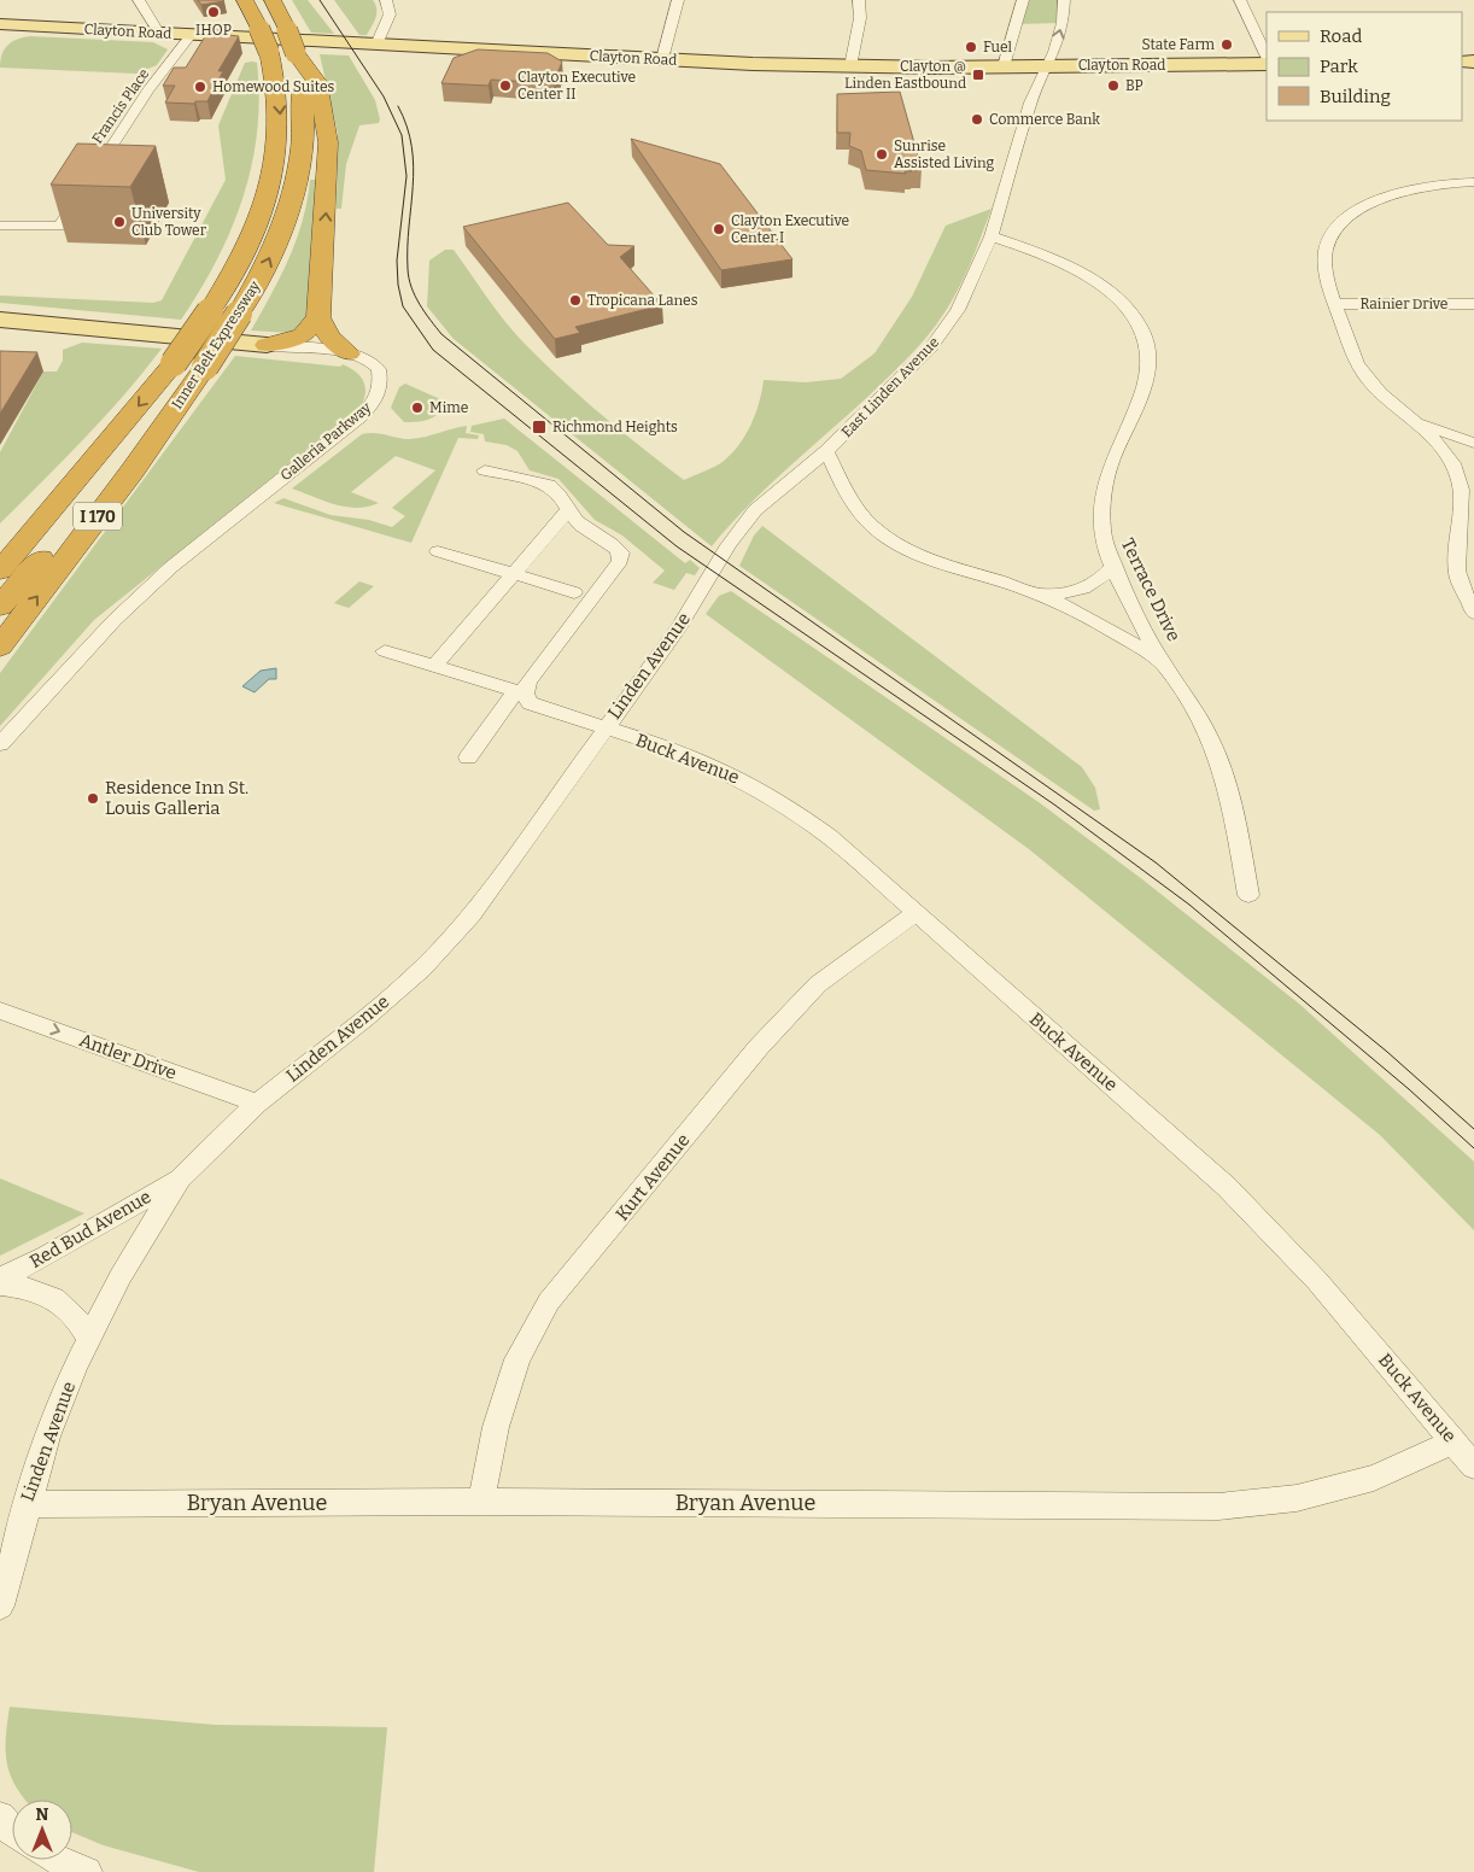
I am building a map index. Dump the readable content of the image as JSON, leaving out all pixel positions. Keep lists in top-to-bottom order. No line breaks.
{"streets":{"highway":["Inner Belt Expressway","I 170"],"main road":["Clayton Road","Galleria Parkway"],"street":["Francis Place","Rainier Drive","East Linden Avenue","Terrace Drive","Linden Avenue","Buck Avenue","Antler Drive","Kurt Avenue","Red Bud Avenue","Bryan Avenue"]},"crossings":[["Clayton Road","Francis Place"],["Clayton Road","East Linden Avenue"],["East Linden Avenue","Terrace Drive"],["East Linden Avenue","Linden Avenue"],["Linden Avenue","Buck Avenue"],["Linden Avenue","Antler Drive"],["Linden Avenue","Red Bud Avenue"],["Linden Avenue","Bryan Avenue"],["Buck Avenue","Kurt Avenue"],["Buck Avenue","Bryan Avenue"],["Kurt Avenue","Bryan Avenue"]],"one_way":["Antler Drive"],"places":{"other":["IHOP","State Farm","Fuel","Clayton Executive Center II","BP","Homewood Suites","Commerce Bank","Sunrise Assisted Living","University Club Tower","Clayton Executive Center I","Tropicana Lanes","Mime","Residence Inn St. Louis Galleria"],"transit":["Clayton @ Linden Eastbound","Richmond Heights"]},"legend":["Road","Park","Building"],"north":"top"}
